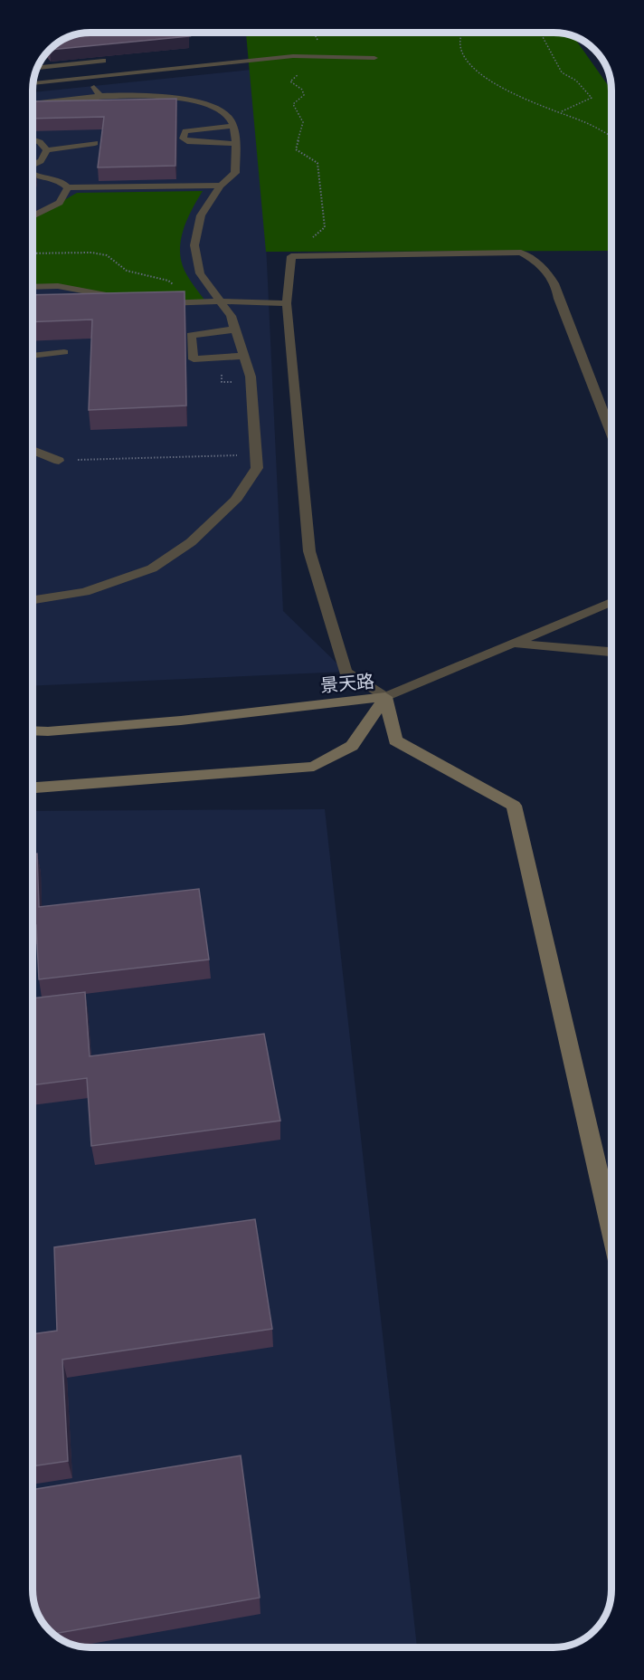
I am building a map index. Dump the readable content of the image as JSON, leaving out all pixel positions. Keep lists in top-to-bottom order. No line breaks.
{"streets":{"street":["景天路"]}}
